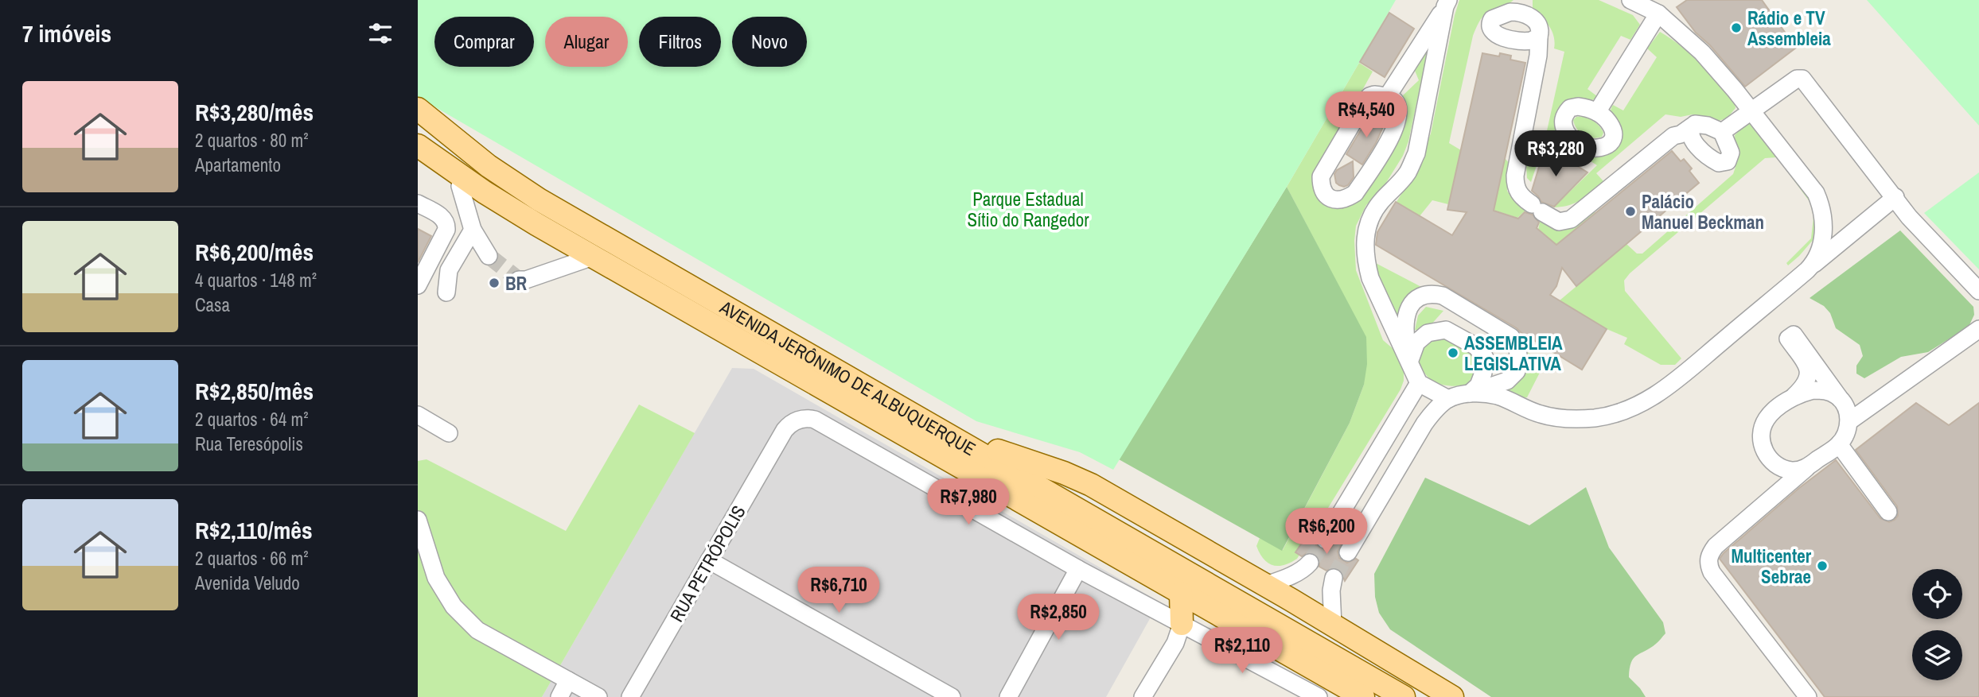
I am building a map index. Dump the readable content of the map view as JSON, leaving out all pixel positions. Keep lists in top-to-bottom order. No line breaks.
{"streets":{"main road":["AVENIDA JERÔNIMO DE ALBUQUERQUE"],"street":["RUA PETRÓPOLIS"]},"parks":["Parque Estadual Sítio do Rangedor"],"places":["Rádio e TV Assembleia","Palácio Manuel Beckman","BR","ASSEMBLEIA LEGISLATIVA","Multicenter Sebrae"],"page":{"heading":"7 imóveis","chip":["Comprar","Alugar","Filtros","Novo"],"list":[{"name":"R$3,280/mês","note":"2 quartos · 80 m² · Apartamento"},{"name":"R$6,200/mês","note":"4 quartos · 148 m² · Casa"},{"name":"R$2,850/mês","note":"2 quartos · 64 m² · Rua Teresópolis"},{"name":"R$2,110/mês","note":"2 quartos · 66 m² · Avenida Veludo"}],"price":["R$4,540","R$3,280","R$7,980","R$6,200","R$6,710","R$2,850","R$2,110"]}}
